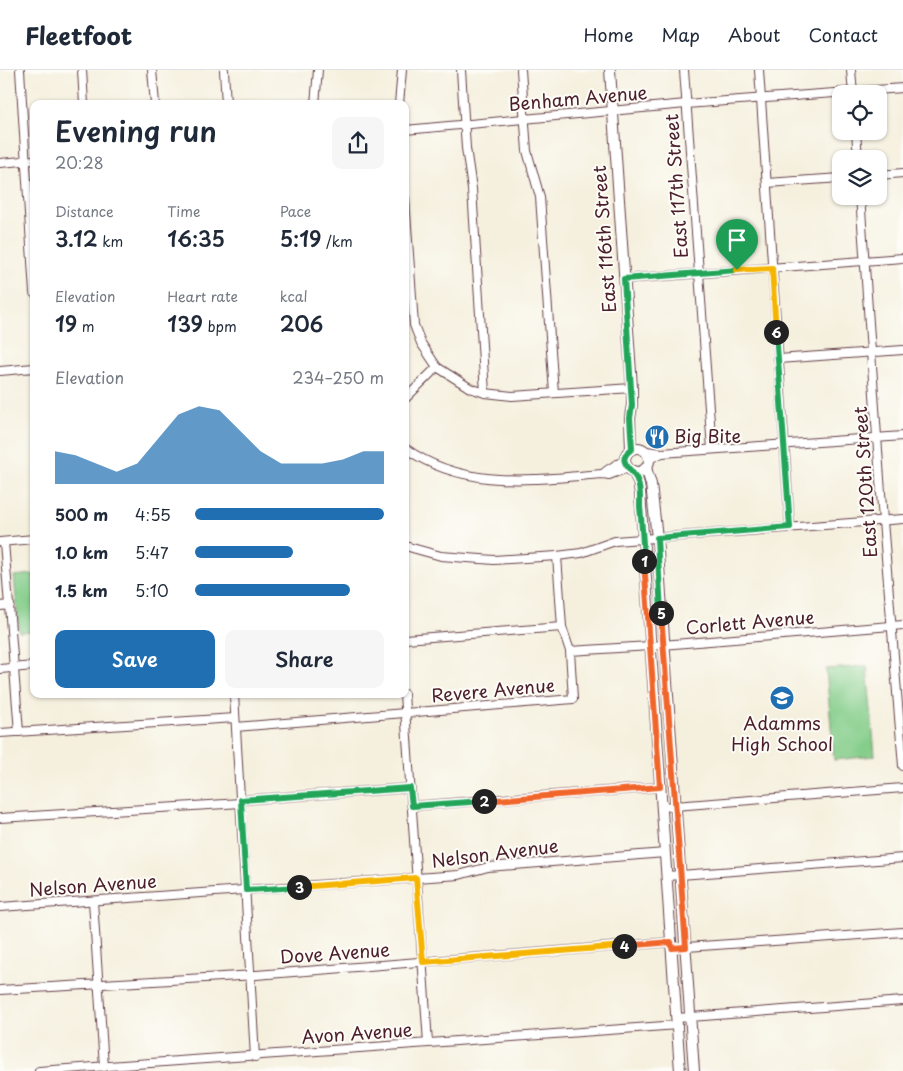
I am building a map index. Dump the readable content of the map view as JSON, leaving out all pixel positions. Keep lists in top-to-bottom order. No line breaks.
{"streets":{"main road":["East 116th Street"],"street":["Benham Avenue","East 117th Street","East 120th Street","Corlett Avenue","Revere Avenue","Nelson Avenue","Dove Avenue","Avon Avenue"]},"crossings":[["Benham Avenue","East 117th Street"],["Benham Avenue","East 116th Street"],["East 116th Street","Corlett Avenue"],["East 116th Street","Dove Avenue"],["East 116th Street","Avon Avenue"],["East 120th Street","Corlett Avenue"],["Corlett Avenue","Revere Avenue"]],"places":{"restaurant":["Big Bite"],"school or university":["Adamms High School"]},"page":{"header":"Fleetfoot","nav":["Home","Map","About","Contact"],"heading":["Evening run","20:28"],"stats":[["Distance","3.12 km"],["Time","16:35"],["Pace","5:19 /km"],["Elevation","19 m"],["Heart rate","139 bpm"],["kcal","206"]],"pins":["6","1","5","2","3","4"],"chart":["Elevation","234–250 m"],"list":[{"name":"500 m","note":"4:55"},{"name":"1.0 km","note":"5:47"},{"name":"1.5 km","note":"5:10"}],"buttons":["Save","Share"]}}
